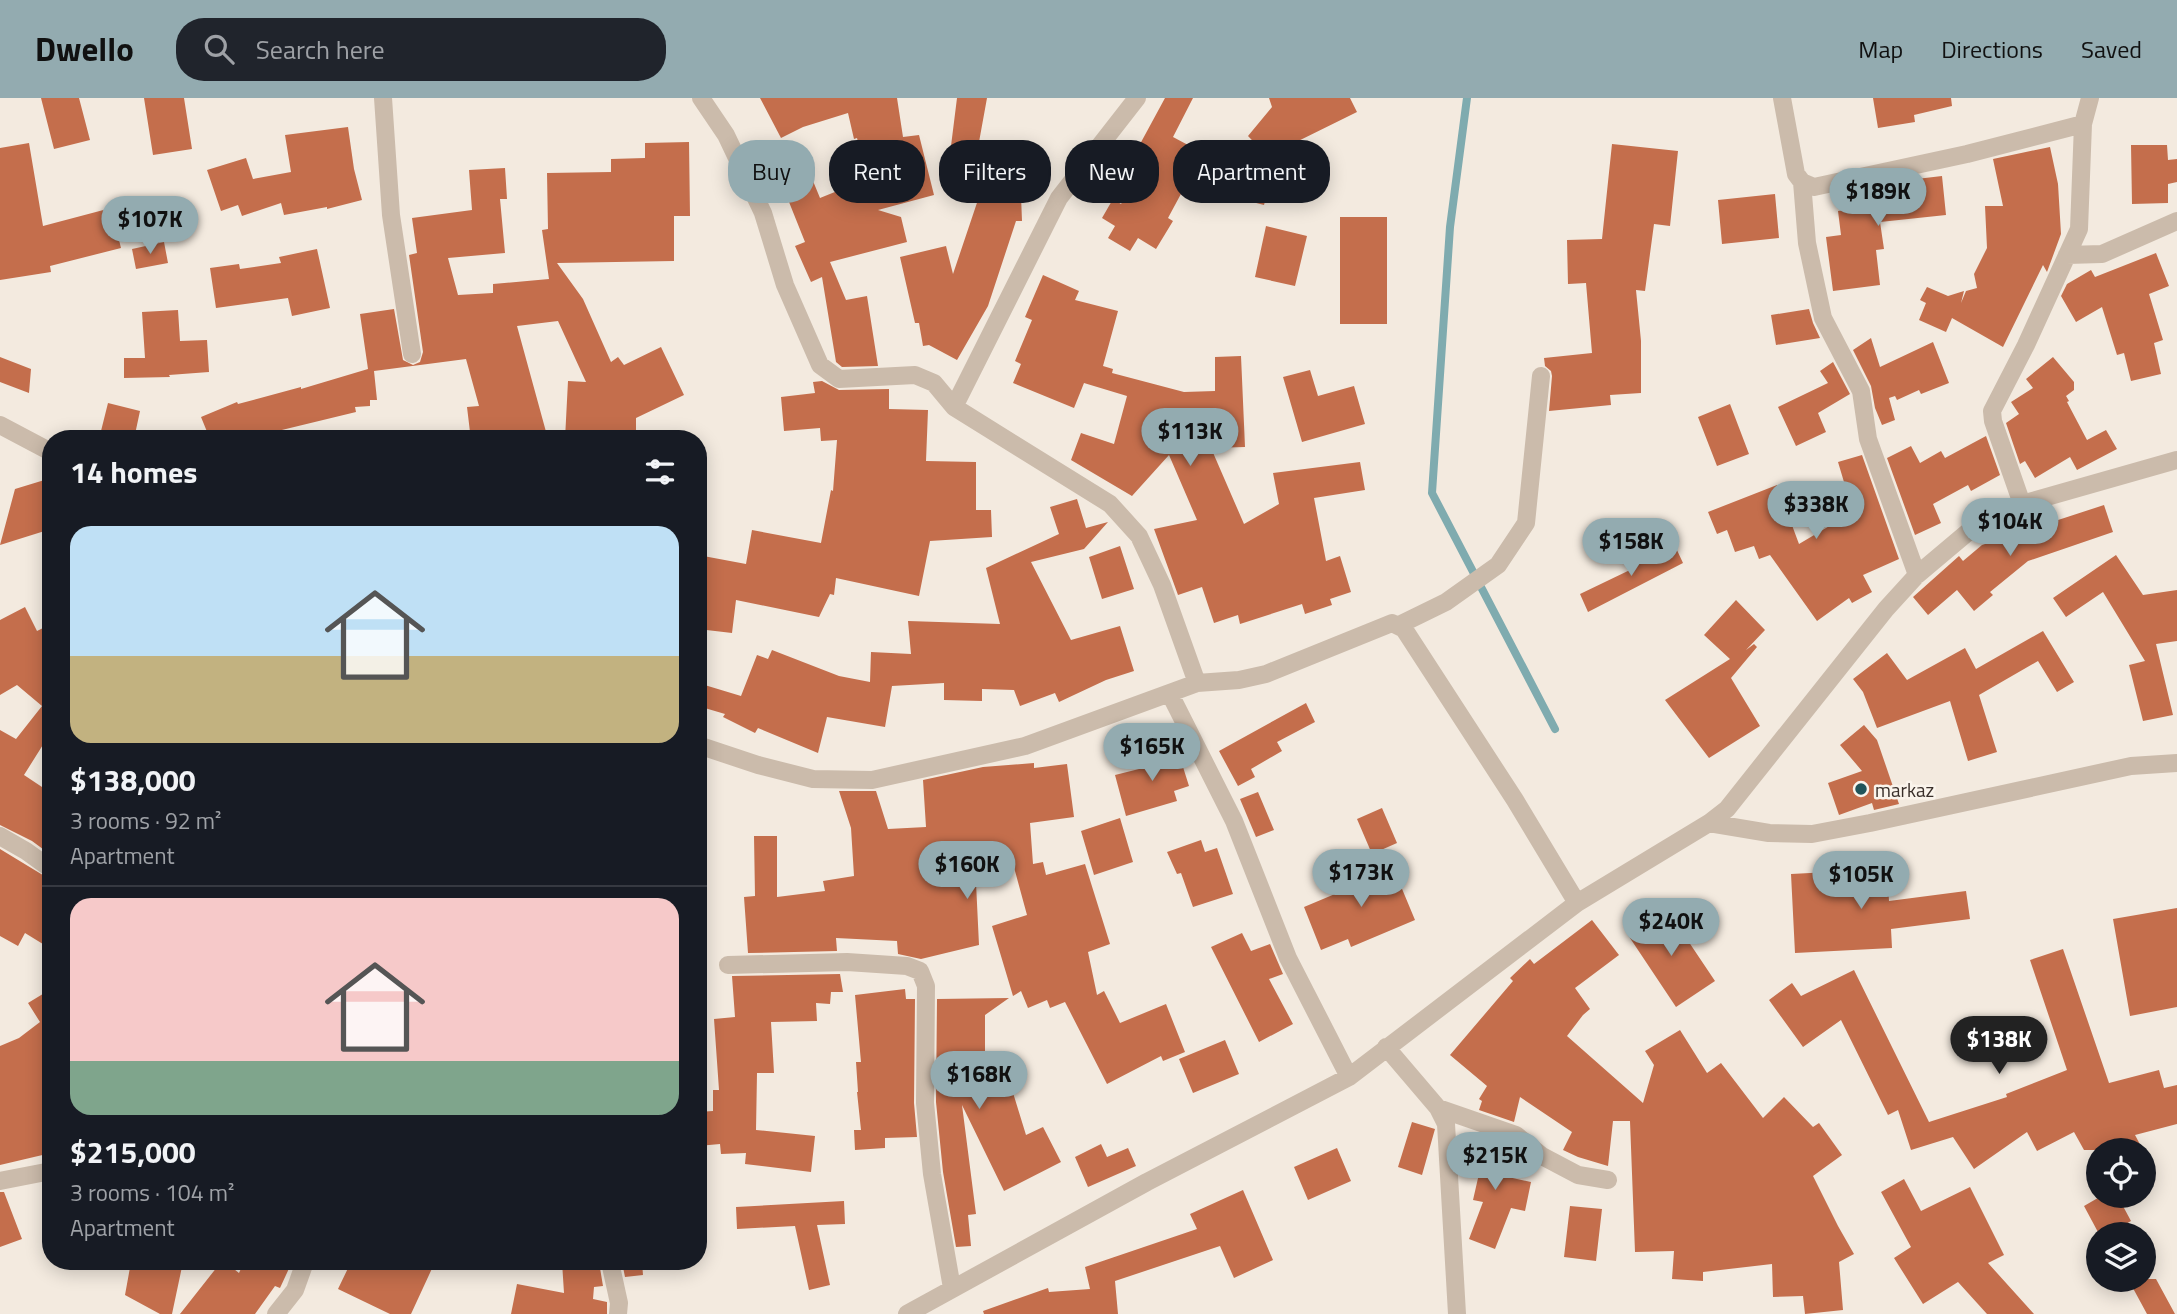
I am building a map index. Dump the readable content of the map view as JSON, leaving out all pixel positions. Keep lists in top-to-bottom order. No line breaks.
{"places":["markaz"],"page":{"header":"Dwello","search":"Search here","nav":["Map","Directions","Saved"],"chip":["Buy","Rent","Filters","New","Apartment"],"price":["$189K","$107K","$113K","$338K","$104K","$158K","$165K","$160K","$173K","$105K","$240K","$138K","$168K","$215K"],"heading":"14 homes","list":[{"name":"$138,000","note":"3 rooms · 92 m² · Apartment"},{"name":"$215,000","note":"3 rooms · 104 m² · Apartment"}]}}
